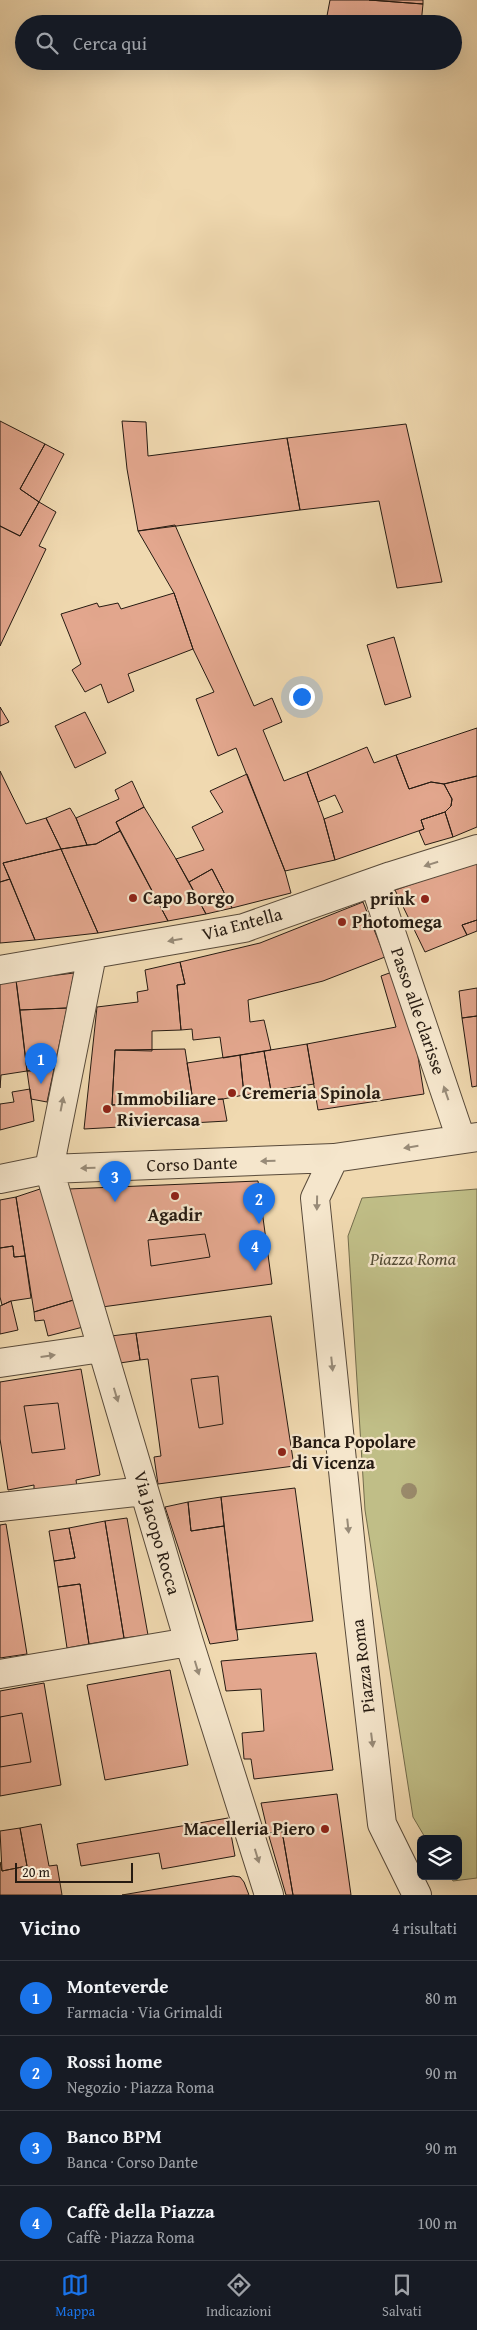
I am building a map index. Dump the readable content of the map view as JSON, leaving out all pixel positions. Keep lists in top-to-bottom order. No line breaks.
{"streets":{"street":["Via Entella","Passo alle clarisse","Corso Dante","Via Jacopo Rocca","Piazza Roma"]},"crossings":[["Via Entella","Passo alle clarisse"],["Corso Dante","Via Jacopo Rocca"],["Corso Dante","Piazza Roma"]],"one_way":["Via Entella","Passo alle clarisse","Corso Dante","Via Jacopo Rocca","Piazza Roma"],"parks":["Piazza Roma"],"places":["Capo Borgo","prink","Photomega","Cremeria Spinola","Immobiliare Riviercasa","Agadir","Banca Popolare di Vicenza","Macelleria Piero"],"scale_bar":"20 m","page":{"search":"Cerca qui","pins":["1","3","2","4"],"scale":"20 m","heading":["Vicino","4 risultati"],"list":[{"mark":"1","name":"Monteverde","note":"Farmacia · Via Grimaldi","value":"80 m"},{"mark":"2","name":"Rossi home","note":"Negozio · Piazza Roma","value":"90 m"},{"mark":"3","name":"Banco BPM","note":"Banca · Corso Dante","value":"90 m"},{"mark":"4","name":"Caffè della Piazza","note":"Caffè · Piazza Roma","value":"100 m"}],"nav":["Mappa","Indicazioni","Salvati"]}}
